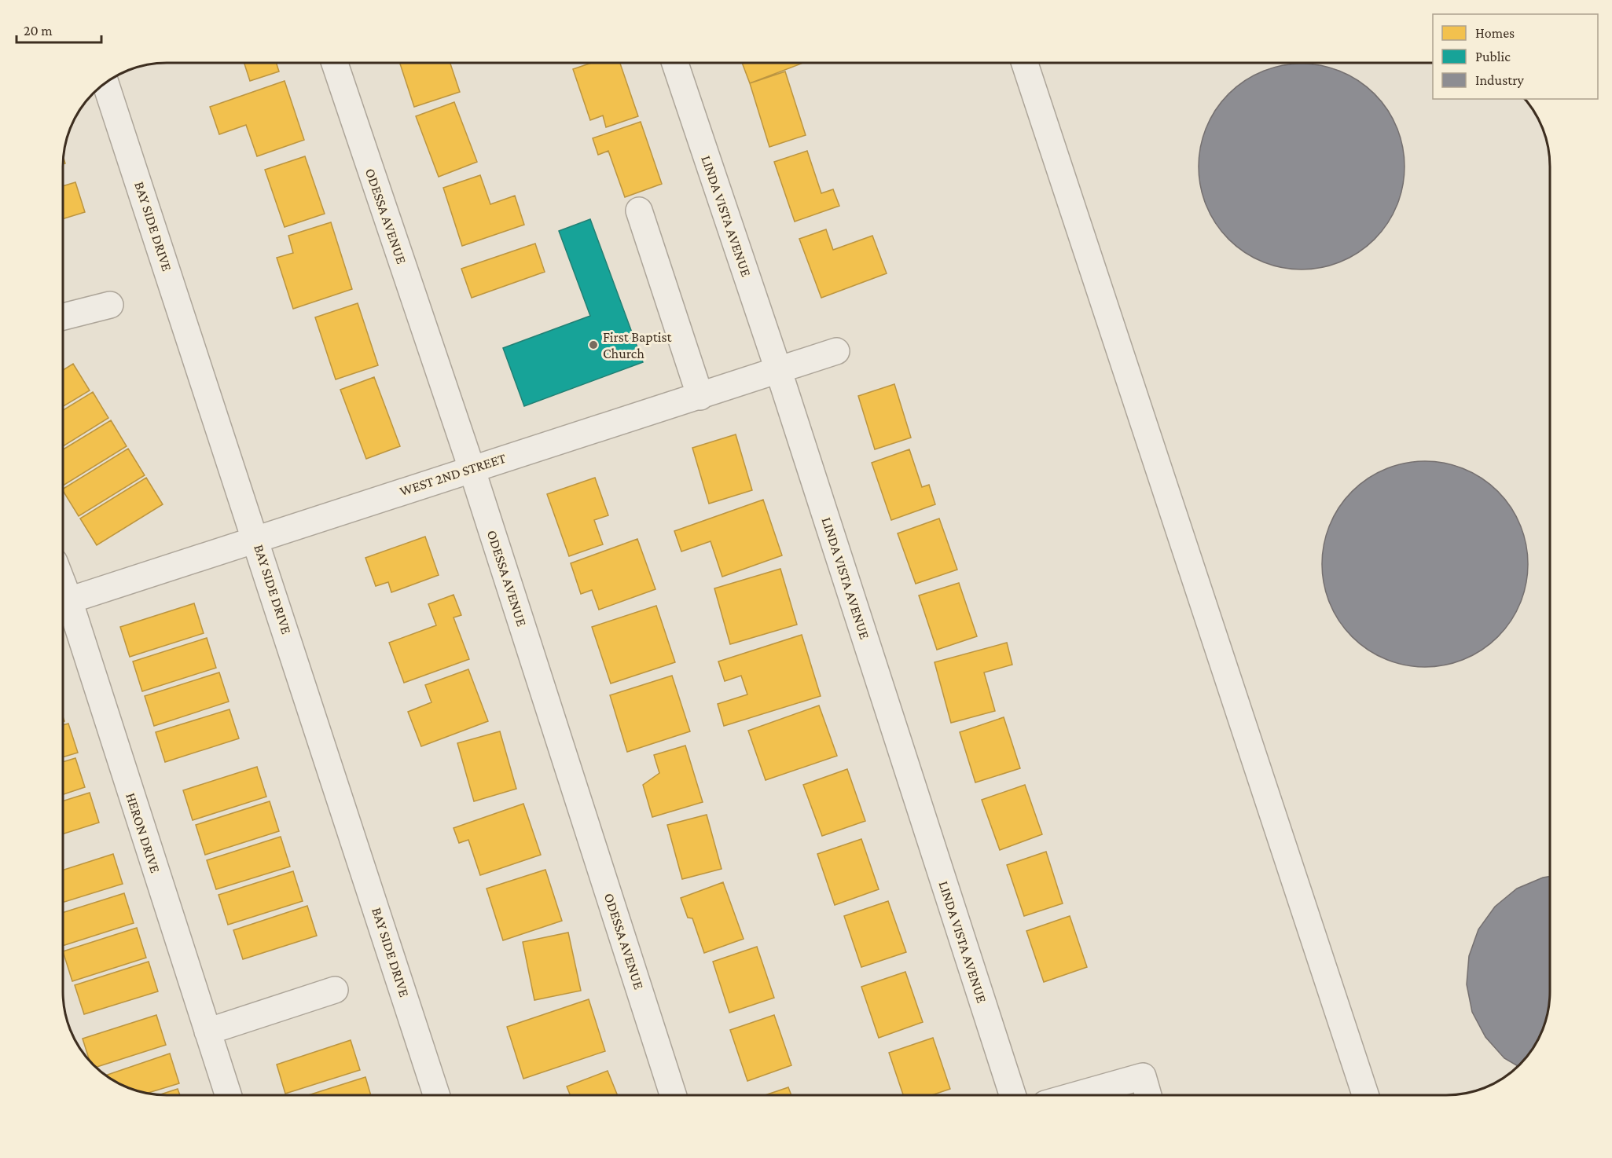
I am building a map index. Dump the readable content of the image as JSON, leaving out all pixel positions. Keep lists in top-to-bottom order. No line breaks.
{"streets":{"street":["ODESSA AVENUE","LINDA VISTA AVENUE","BAY SIDE DRIVE","WEST 2ND STREET","HERON DRIVE"]},"crossings":[["ODESSA AVENUE","WEST 2ND STREET"],["LINDA VISTA AVENUE","WEST 2ND STREET"],["BAY SIDE DRIVE","WEST 2ND STREET"],["WEST 2ND STREET","HERON DRIVE"]],"places":["First Baptist Church"],"legend":["Homes","Public","Industry"],"scale_bar":"20 m"}
